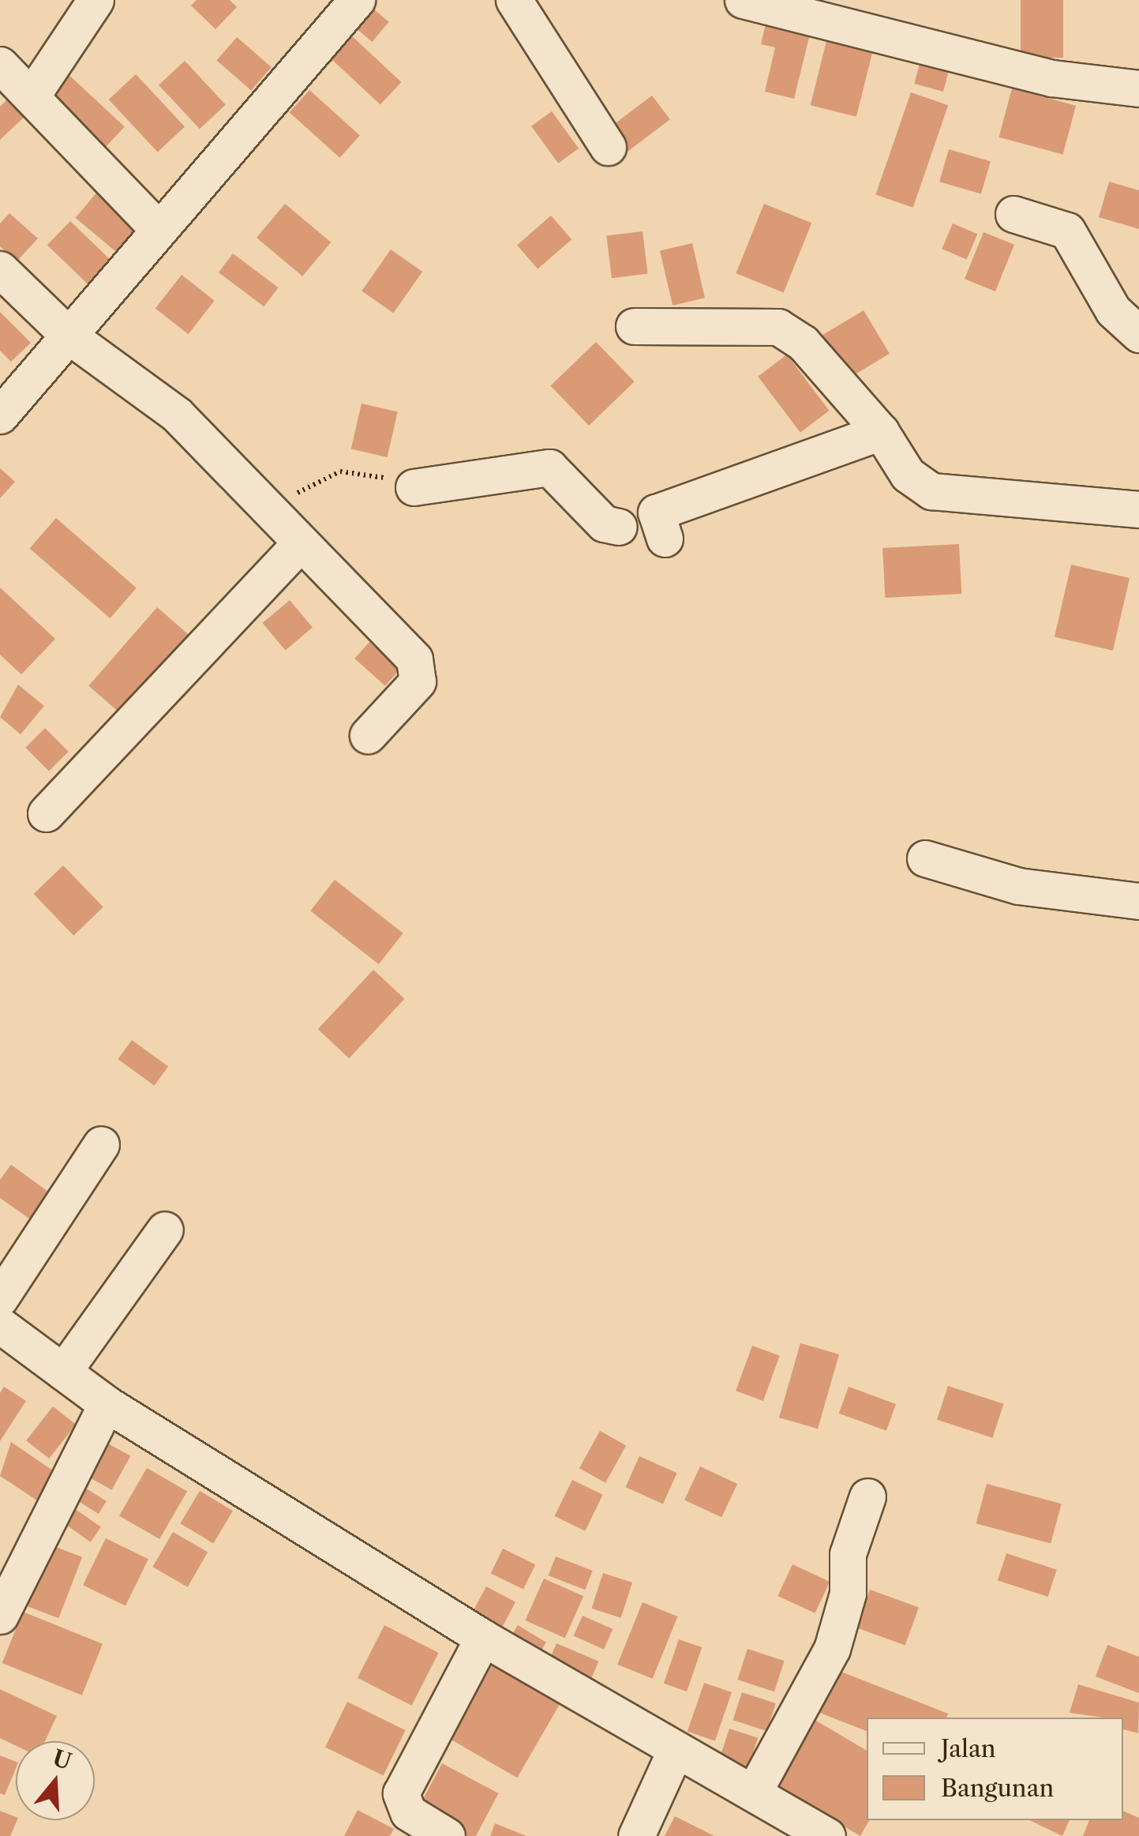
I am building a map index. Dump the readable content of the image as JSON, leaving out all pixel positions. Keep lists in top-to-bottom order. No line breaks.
{"legend":["Jalan","Bangunan"],"north":"top"}
